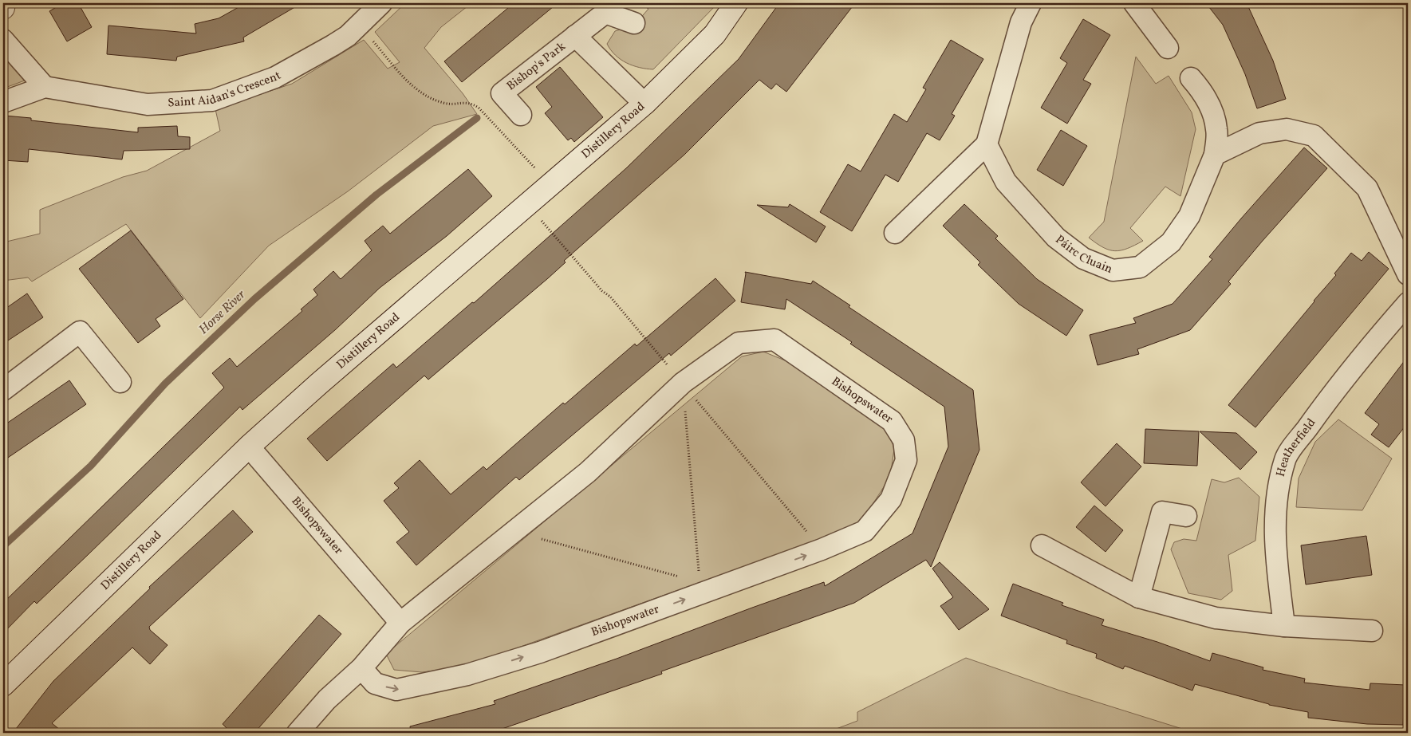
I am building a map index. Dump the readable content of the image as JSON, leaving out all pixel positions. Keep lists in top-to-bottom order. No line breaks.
{"streets":{"main road":["Distillery Road"],"street":["Bishop's Park","Saint Aidan's Crescent","Páirc Cluain","Bishopswater","Heatherfield"]},"crossings":[["Bishop's Park","Distillery Road"],["Distillery Road","Bishopswater"]],"water":["Horse River"]}
